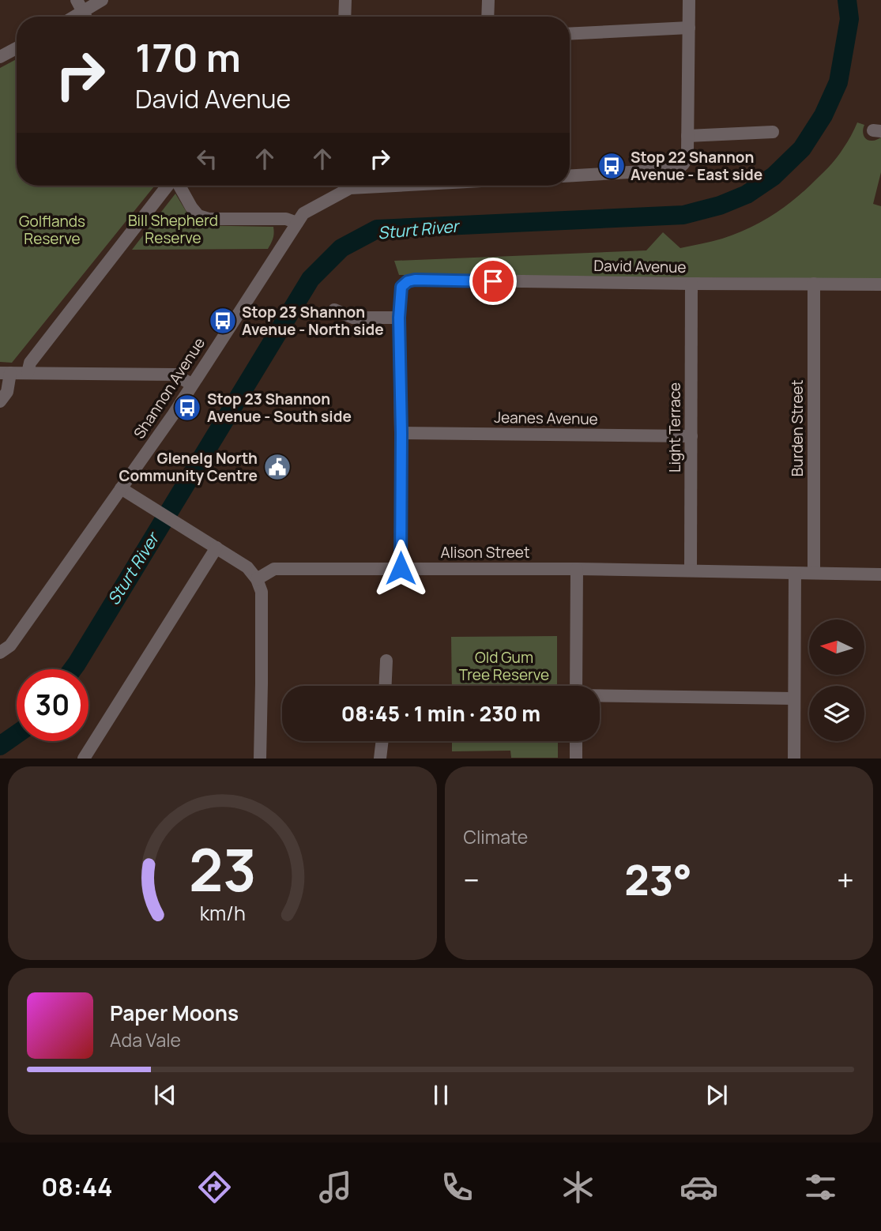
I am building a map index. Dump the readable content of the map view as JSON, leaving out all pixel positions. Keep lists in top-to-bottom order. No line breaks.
{"streets":{"street":["David Avenue","Shannon Avenue","Jeanes Avenue","Light Terrace","Burden Street","Alison Street"]},"crossings":[["David Avenue","Light Terrace"],["David Avenue","Burden Street"],["Jeanes Avenue","Light Terrace"],["Light Terrace","Alison Street"],["Burden Street","Alison Street"]],"water":["Sturt River"],"parks":["Bill Shepherd Reserve","Golflands Reserve","Old Gum Tree Reserve"],"places":{"bus stop":["Stop 22 Shannon Avenue - East side","Stop 23 Shannon Avenue - North side","Stop 23 Shannon Avenue - South side"],"public building":["Glenelg North Community Centre"]},"north":"left","page":{"turn":["170 m","David Avenue"],"limit":"30","trip":"08:45 · 1 min · 230 m","tile":"Climate","heat":["−","23°","+"],"song":["Paper Moons","Ada Vale"],"tabs":"08:44","gauge":["23","km/h"]}}
